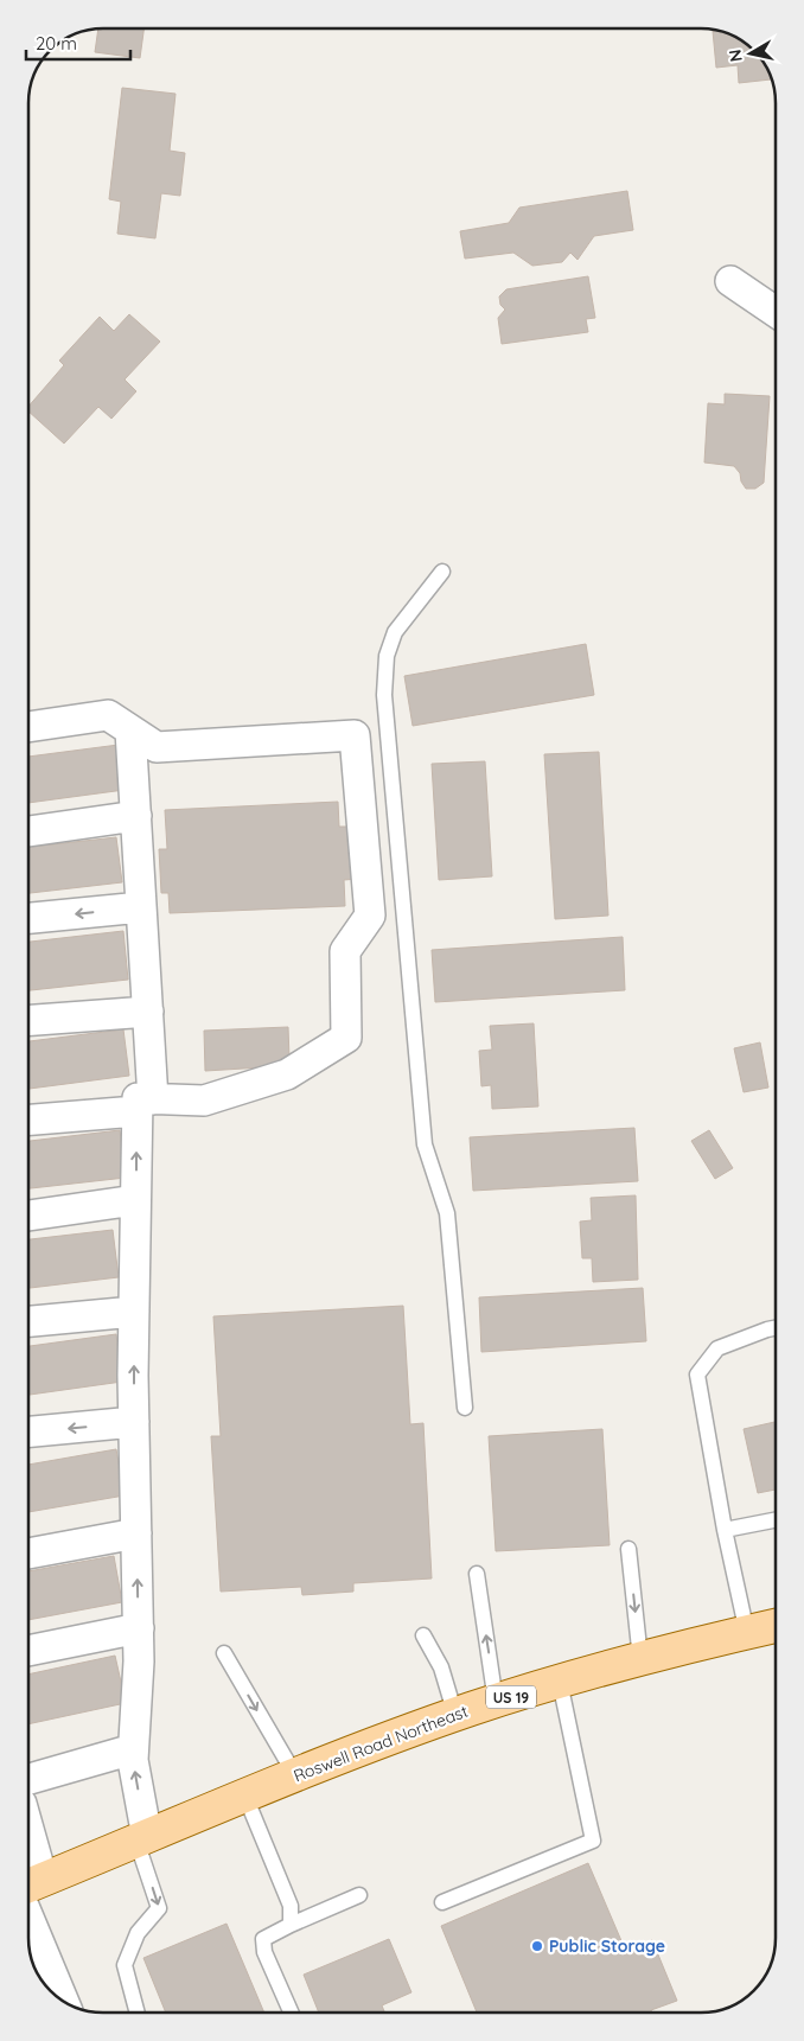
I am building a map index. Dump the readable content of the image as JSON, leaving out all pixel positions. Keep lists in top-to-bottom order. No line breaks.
{"streets":{"main road":["US 19","Roswell Road Northeast"]},"places":["Public Storage"],"scale_bar":"20 m","north":"left"}
